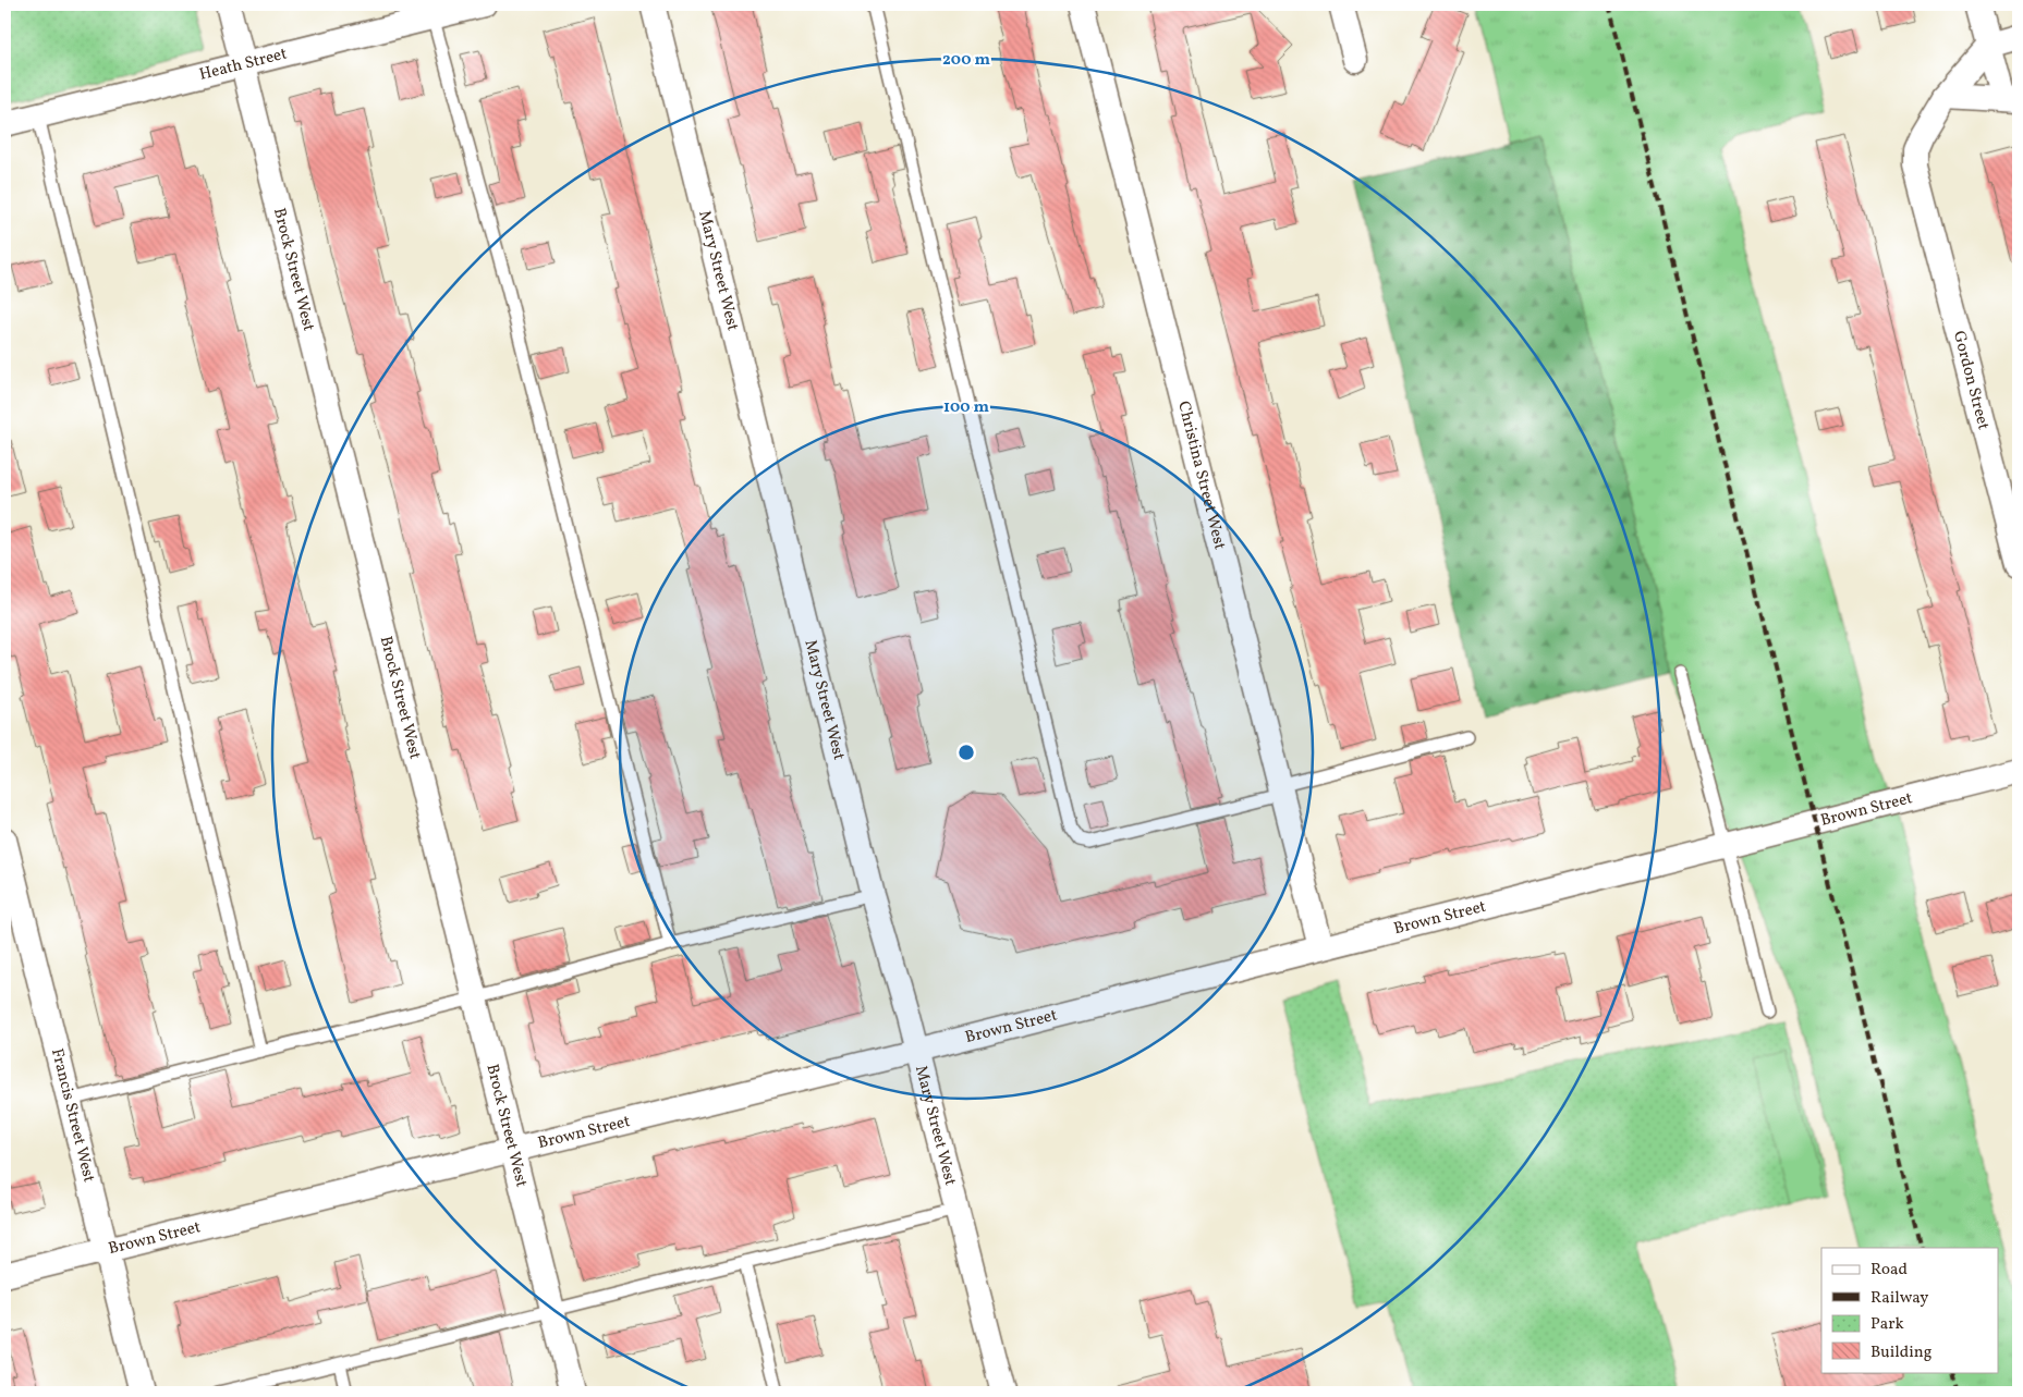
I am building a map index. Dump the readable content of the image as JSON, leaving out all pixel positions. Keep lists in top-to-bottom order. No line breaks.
{"streets":{"street":["Heath Street","Brock Street West","Mary Street West","Gordon Street","Christina Street West","Brown Street","Francis Street West"]},"crossings":[["Heath Street","Brock Street West"],["Brock Street West","Brown Street"],["Mary Street West","Brown Street"],["Christina Street West","Brown Street"],["Brown Street","Francis Street West"]],"legend":["Road","Railway","Park","Building"],"rings":["200 m","100 m"]}
